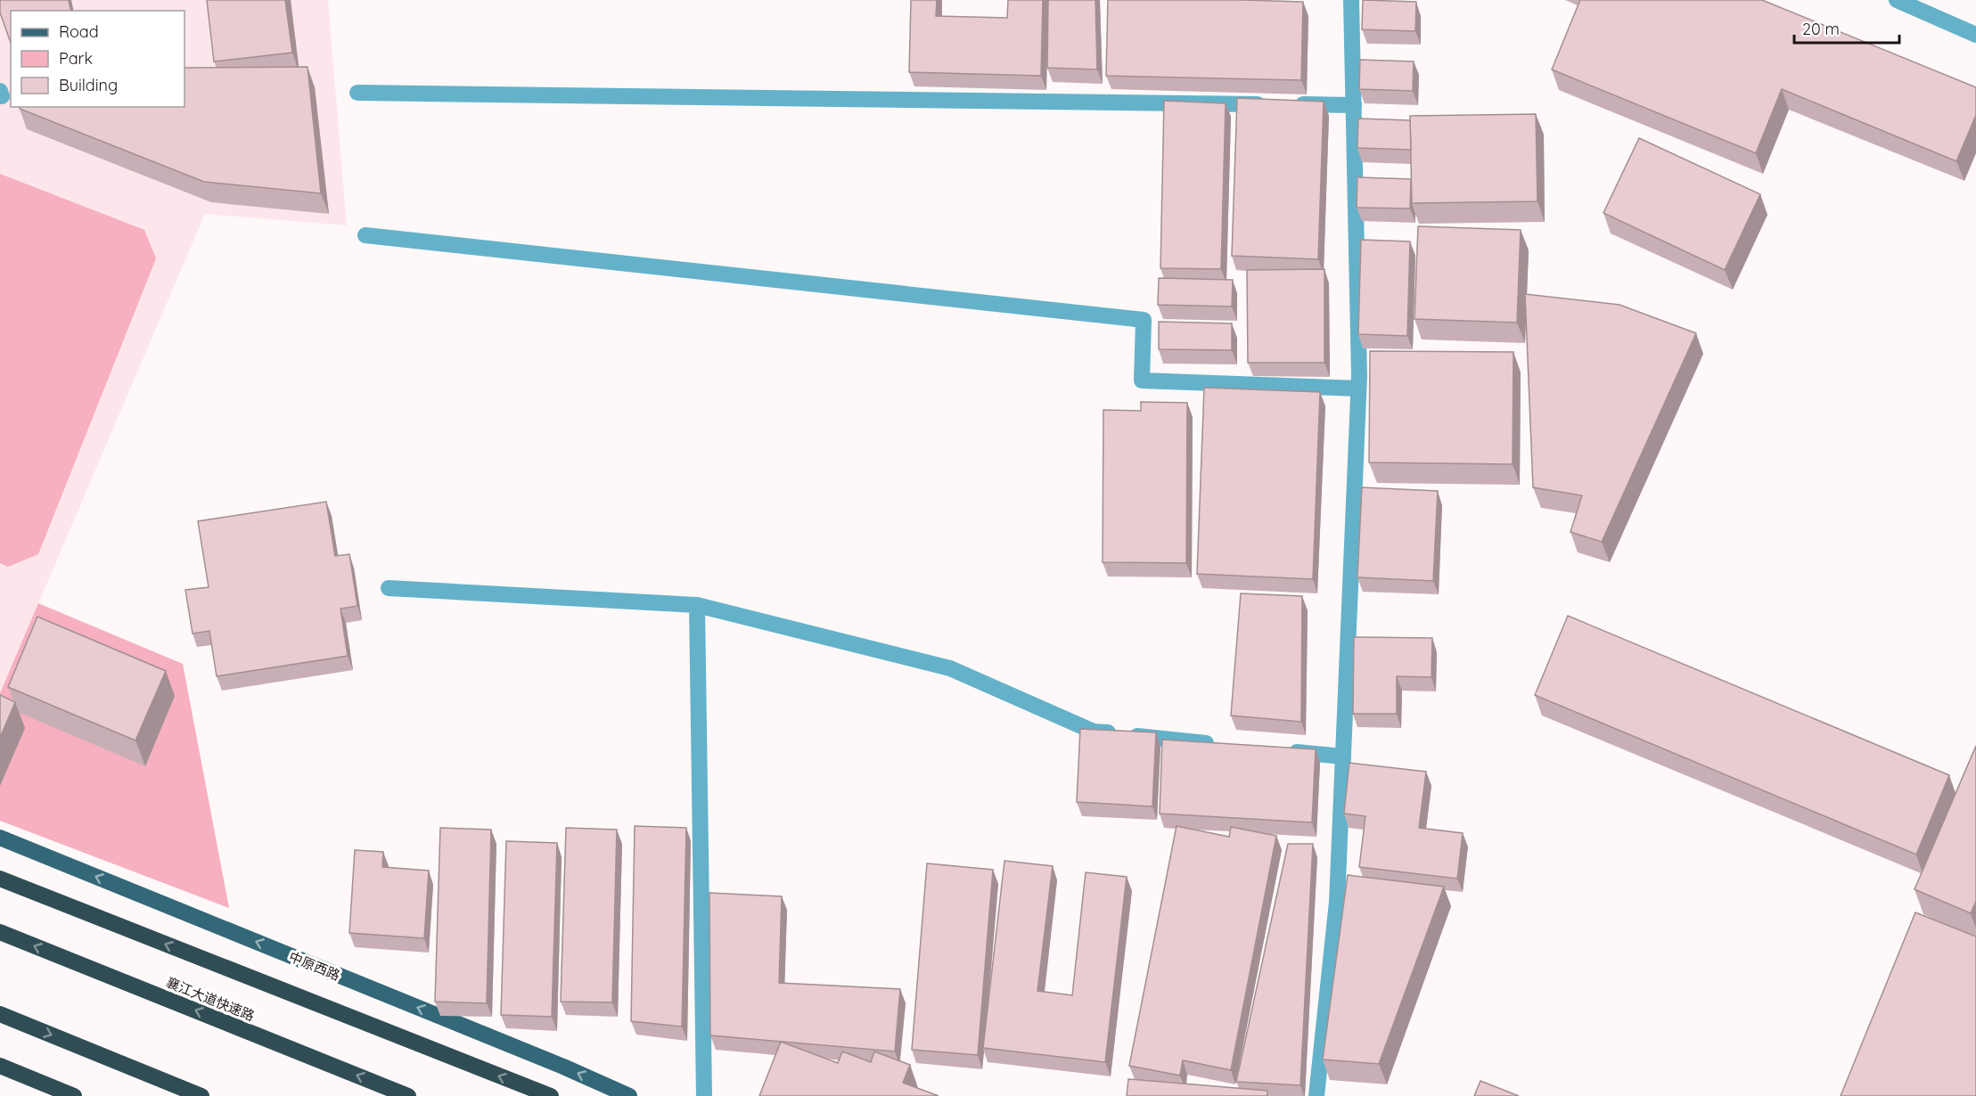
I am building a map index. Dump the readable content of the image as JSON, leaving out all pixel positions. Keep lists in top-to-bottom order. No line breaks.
{"streets":{"highway":["襄江大道快速路"],"main road":["中原西路"]},"one_way":["中原西路"],"legend":["Road","Park","Building"],"scale_bar":"20 m"}
